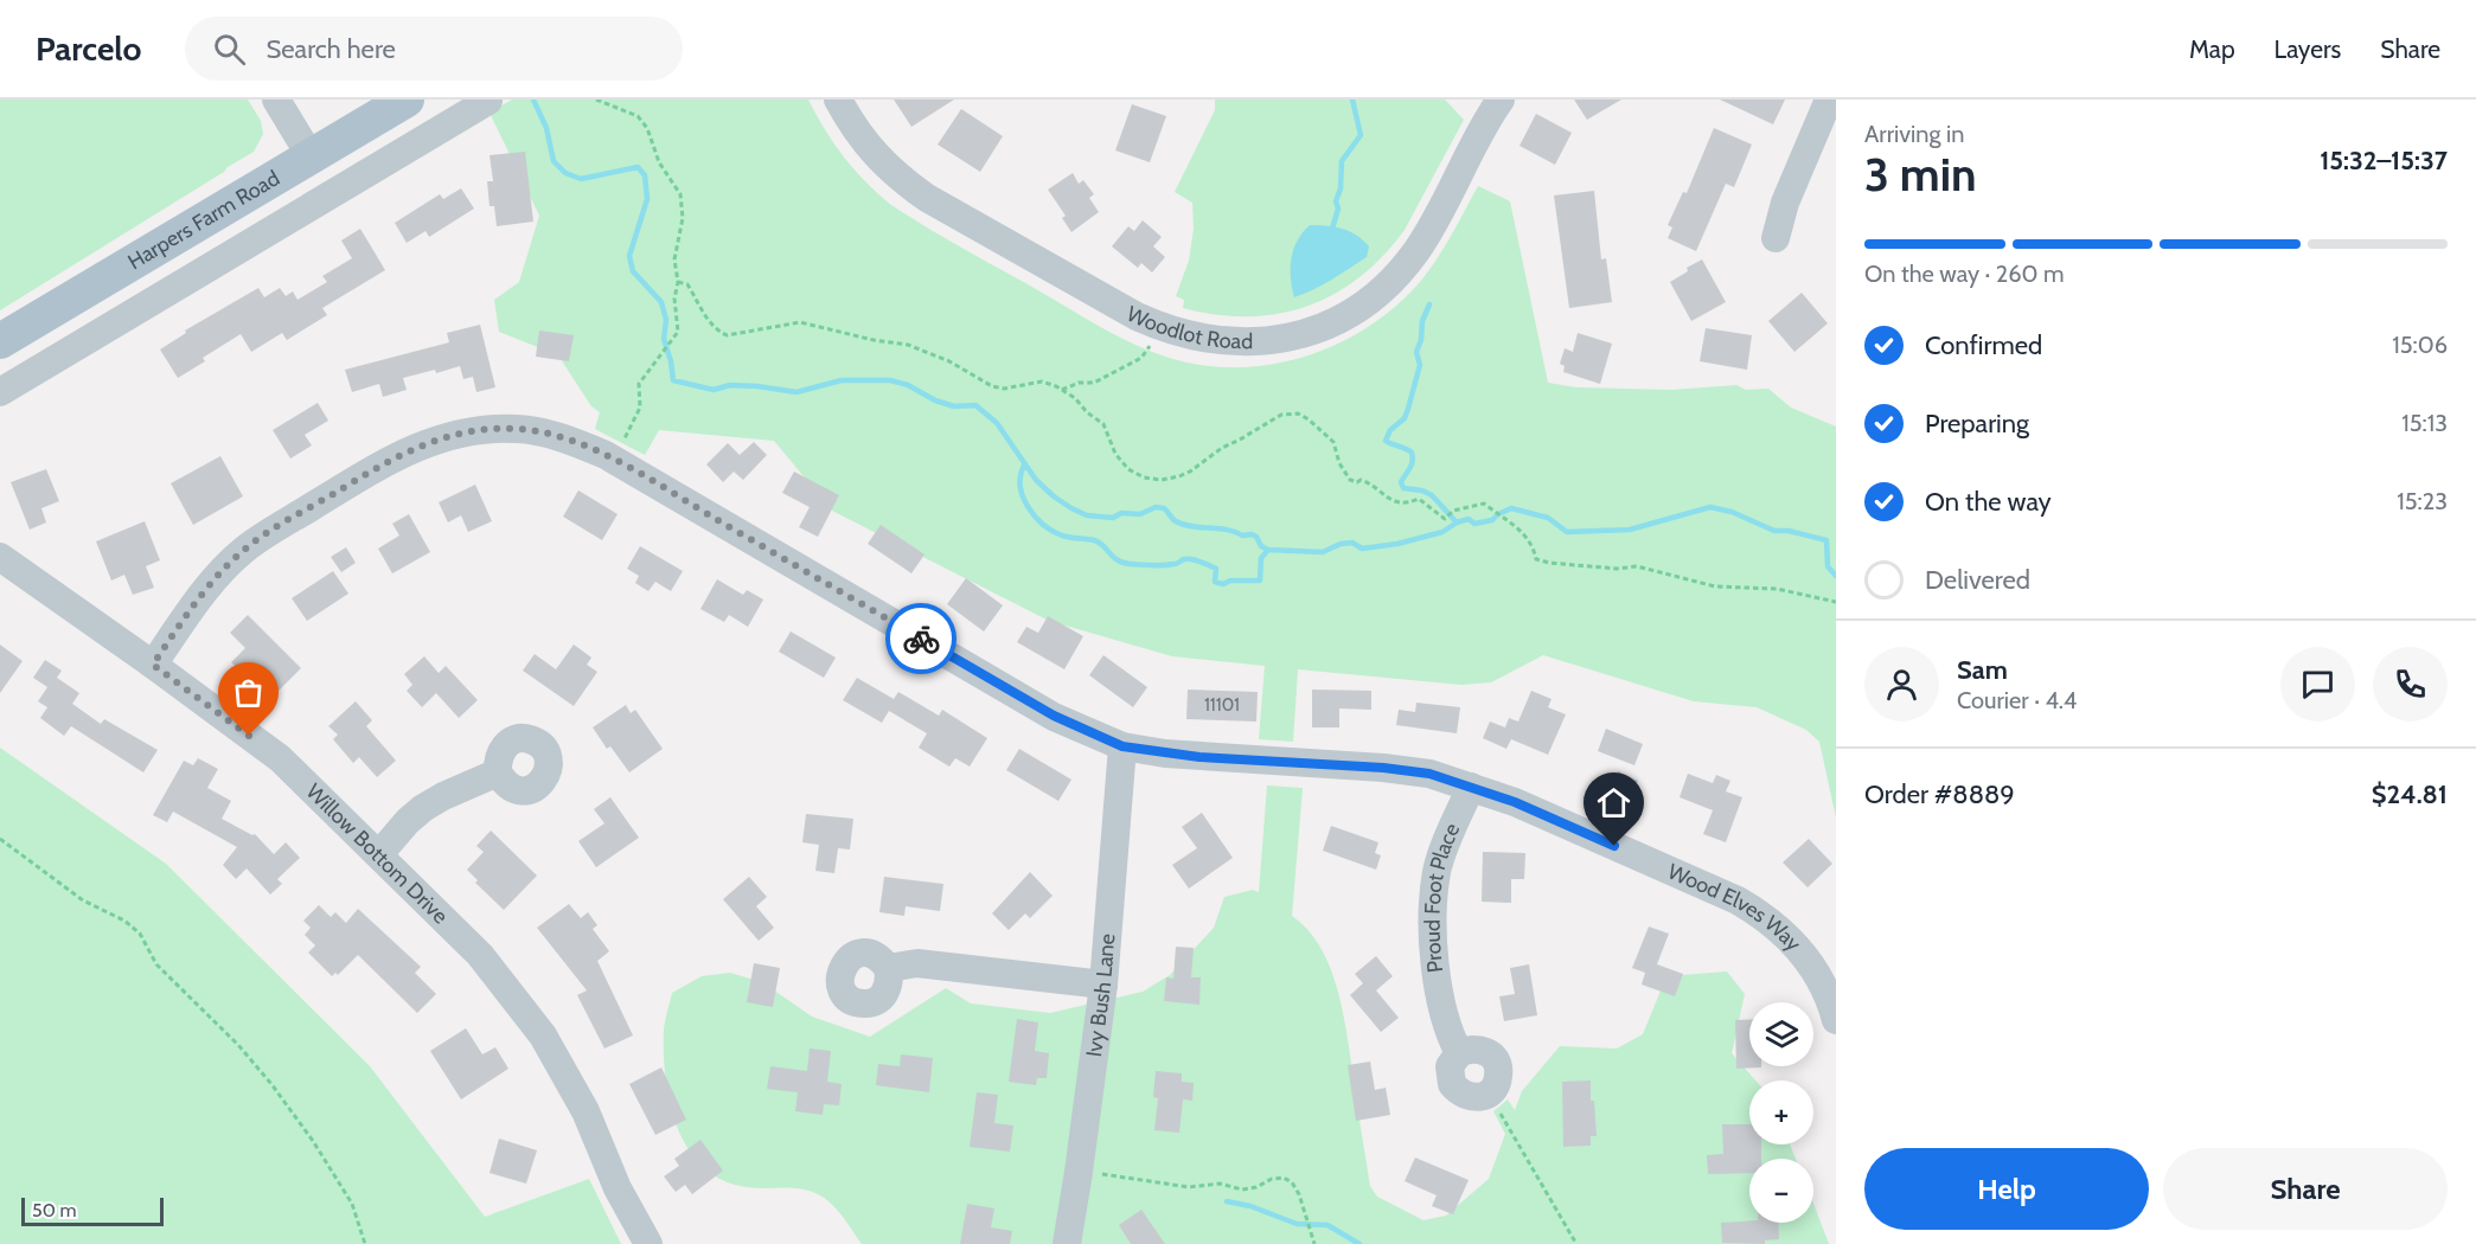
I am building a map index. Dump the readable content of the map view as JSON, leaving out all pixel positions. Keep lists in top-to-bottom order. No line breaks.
{"streets":{"main road":["Harpers Farm Road"],"street":["Woodlot Road","Willow Bottom Drive","Proud Foot Place","Wood Elves Way","Ivy Bush Lane"]},"crossings":[["Willow Bottom Drive","Wood Elves Way"],["Proud Foot Place","Wood Elves Way"],["Wood Elves Way","Ivy Bush Lane"]],"house_numbers":["11101"],"scale_bar":"50 m","page":{"header":"Parcelo","search":"Search here","nav":["Map","Layers","Share"],"heading":["3 min","Arriving in","15:32–15:37"],"panel":["Sam","Courier · 4.4","Order #8889","$24.81"],"bar":"On the way · 260 m","list":[["Confirmed","15:06"],["Preparing","15:13"],["On the way","15:23"],"Delivered"],"map_buttons":["+","−"],"buttons":["Help","Share"],"scale":"50 m"}}
